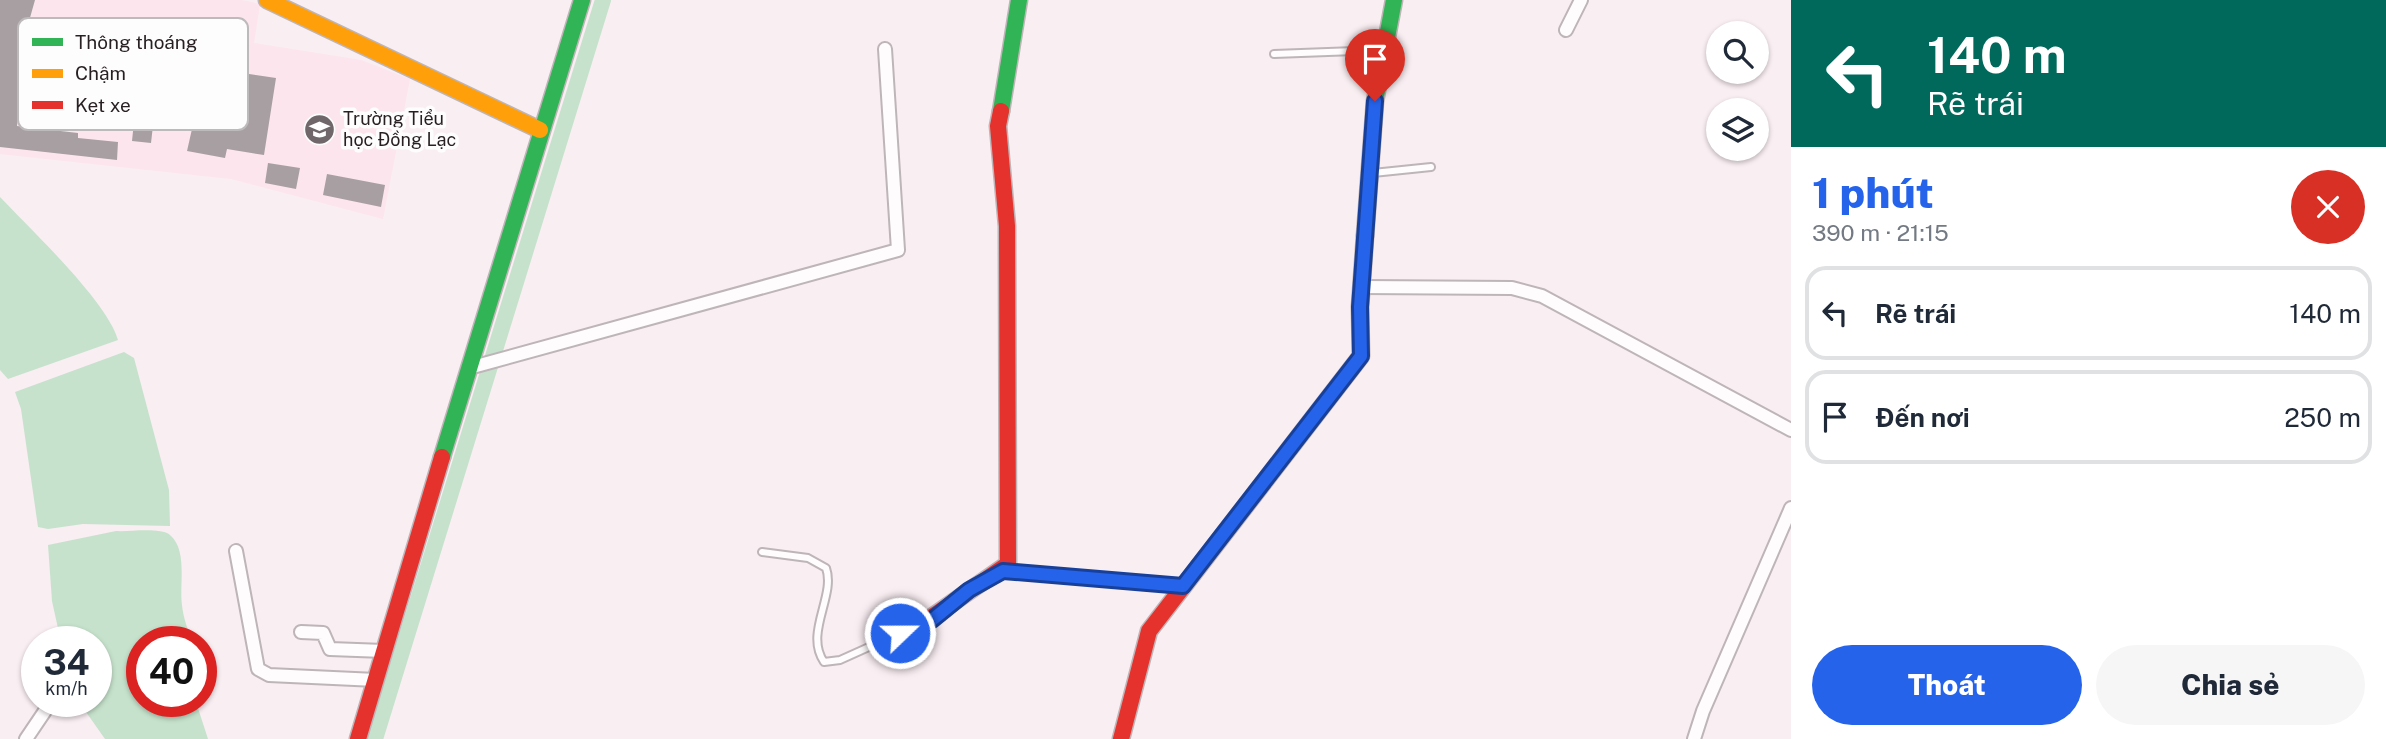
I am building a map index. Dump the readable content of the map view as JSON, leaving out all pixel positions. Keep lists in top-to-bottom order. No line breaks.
{"places":{"school or university":["Trường Tiểu học Đồng Lạc"]},"legend":["Thông thoáng","Chậm","Kẹt xe"],"page":{"turn":["140 m","Rẽ trái"],"heading":["1 phút","390 m · 21:15"],"list":[{"name":"Rẽ trái","value":"140 m"},{"name":"Đến nơi","value":"250 m"}],"speed":"34 km/h","limit":"40","buttons":["Thoát","Chia sẻ"]}}
